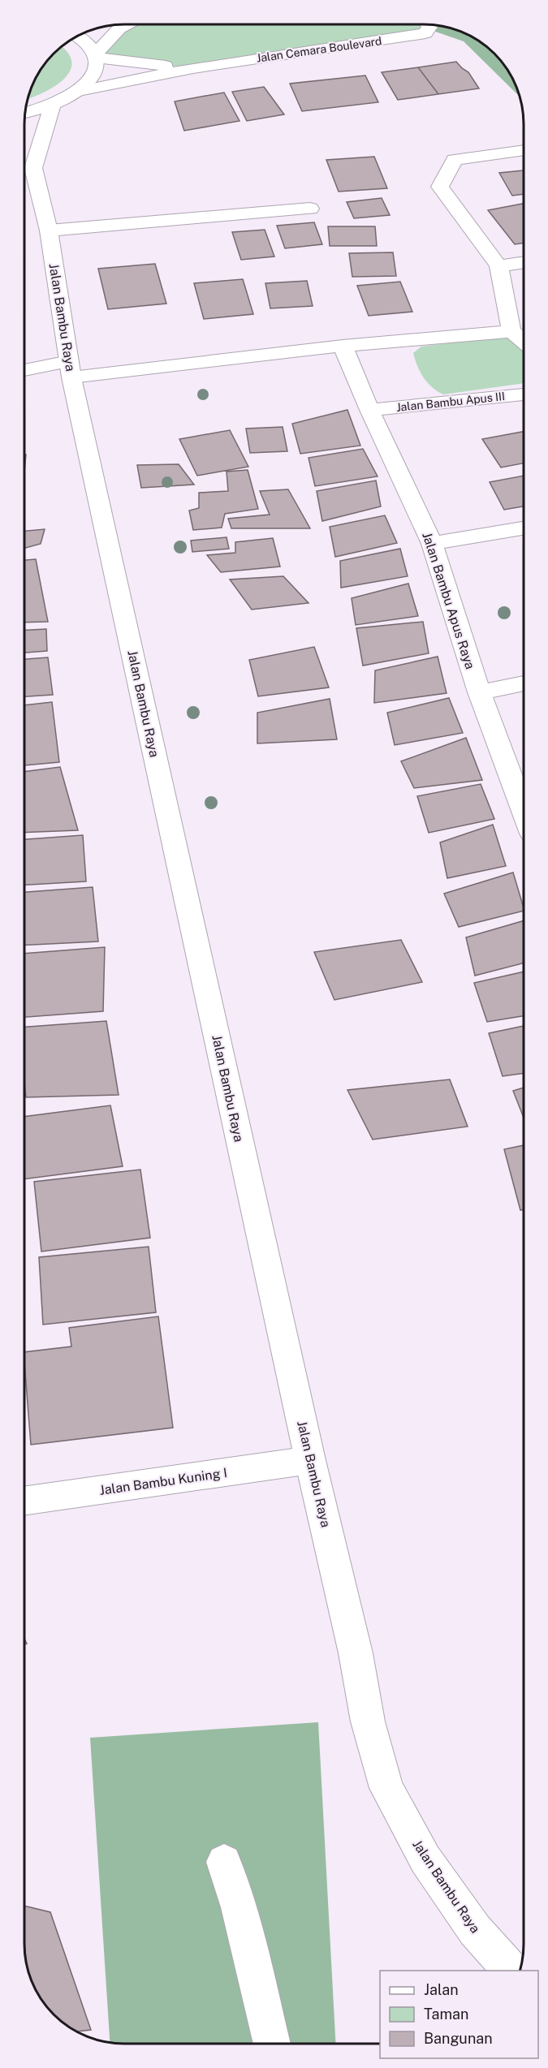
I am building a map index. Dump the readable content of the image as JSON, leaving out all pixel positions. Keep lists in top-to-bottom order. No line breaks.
{"streets":{"street":["Jalan Cemara Boulevard","Jalan Bambu Raya","Jalan Bambu Apus III","Jalan Bambu Apus Raya","Jalan Bambu Kuning I"]},"crossings":[["Jalan Bambu Raya","Jalan Bambu Kuning I"],["Jalan Bambu Apus III","Jalan Bambu Apus Raya"]],"legend":["Jalan","Taman","Bangunan"]}
